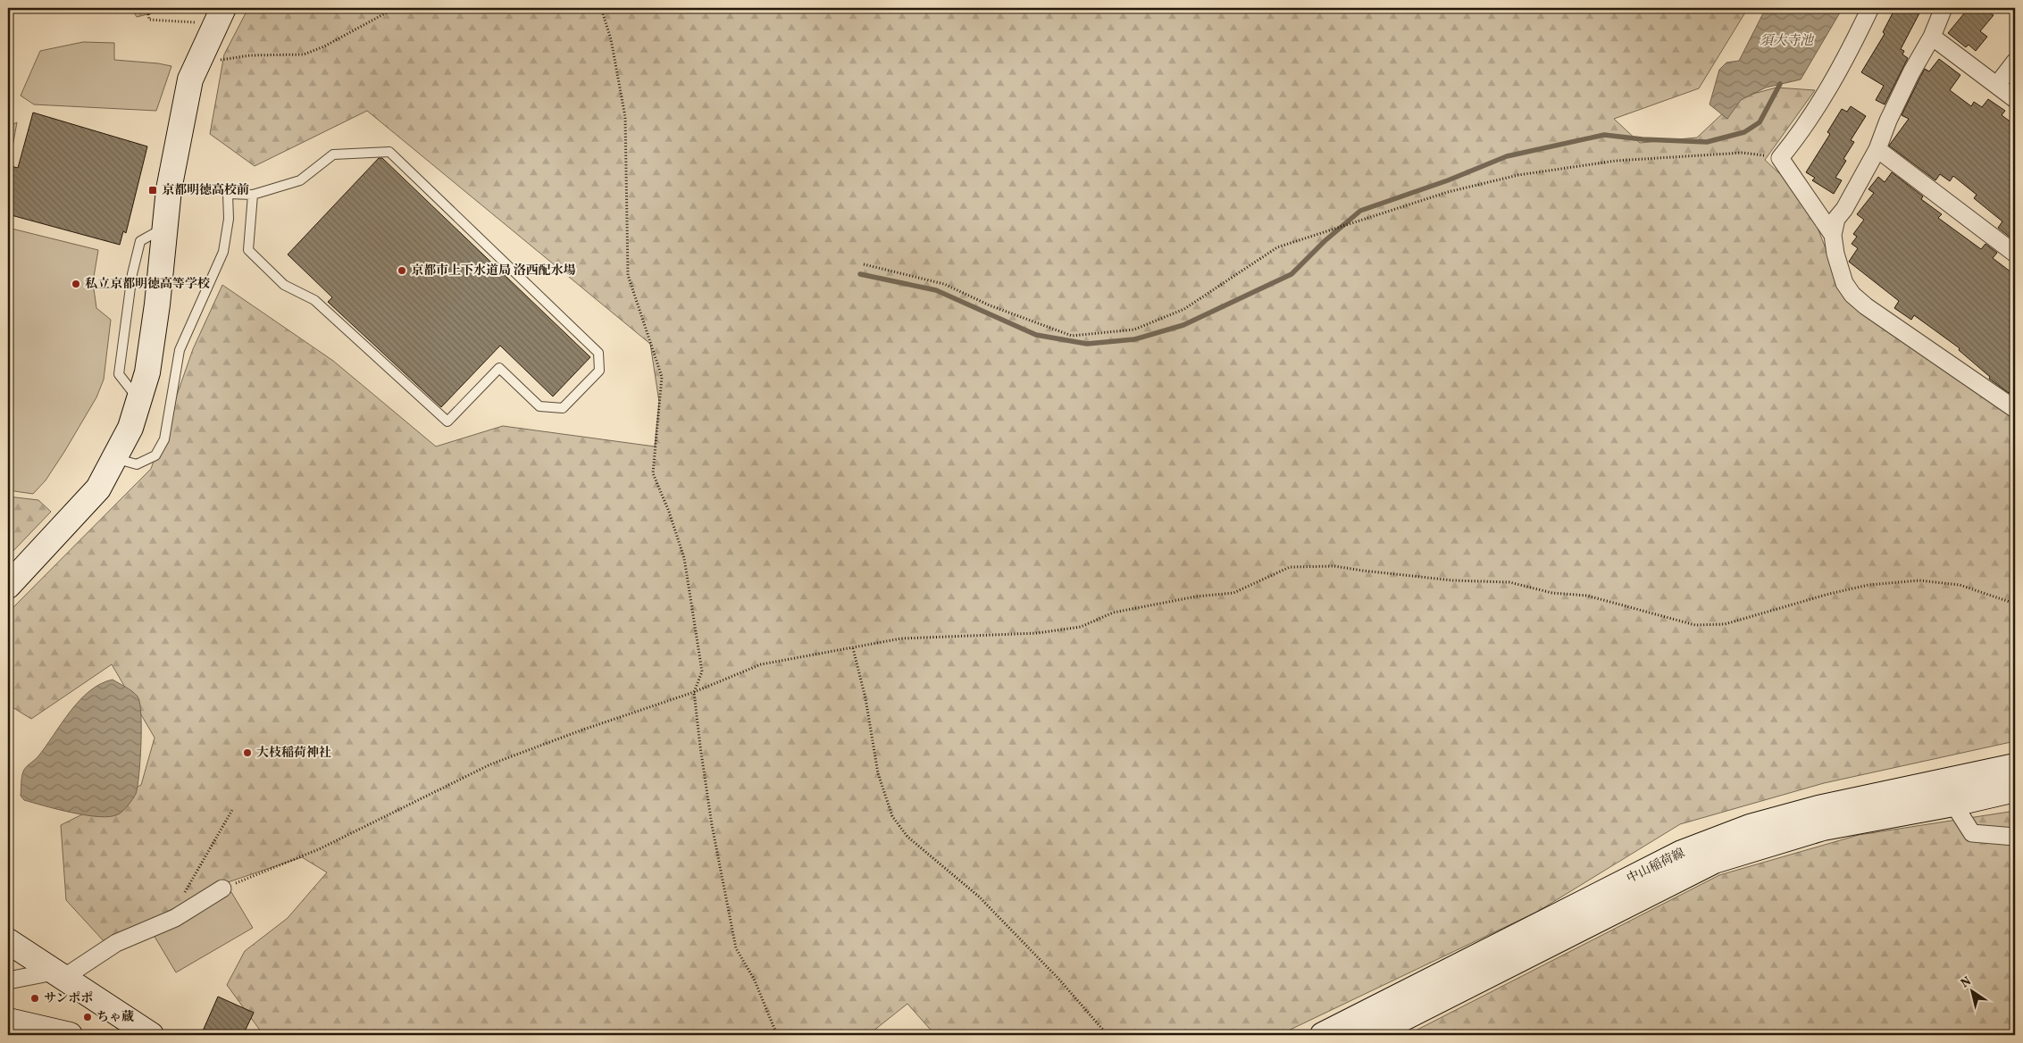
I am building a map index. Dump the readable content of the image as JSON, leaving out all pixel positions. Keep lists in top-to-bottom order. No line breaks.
{"streets":{"main road":["中山稲荷線"]},"water":["須大寺池"],"places":{"transit":["京都明徳高校前"],"other":["京都市上下水道局 洛西配水場","私立京都明徳高等学校","大枝稲荷神社","サンポポ","ちゃ蔵"]},"north":"top left"}
